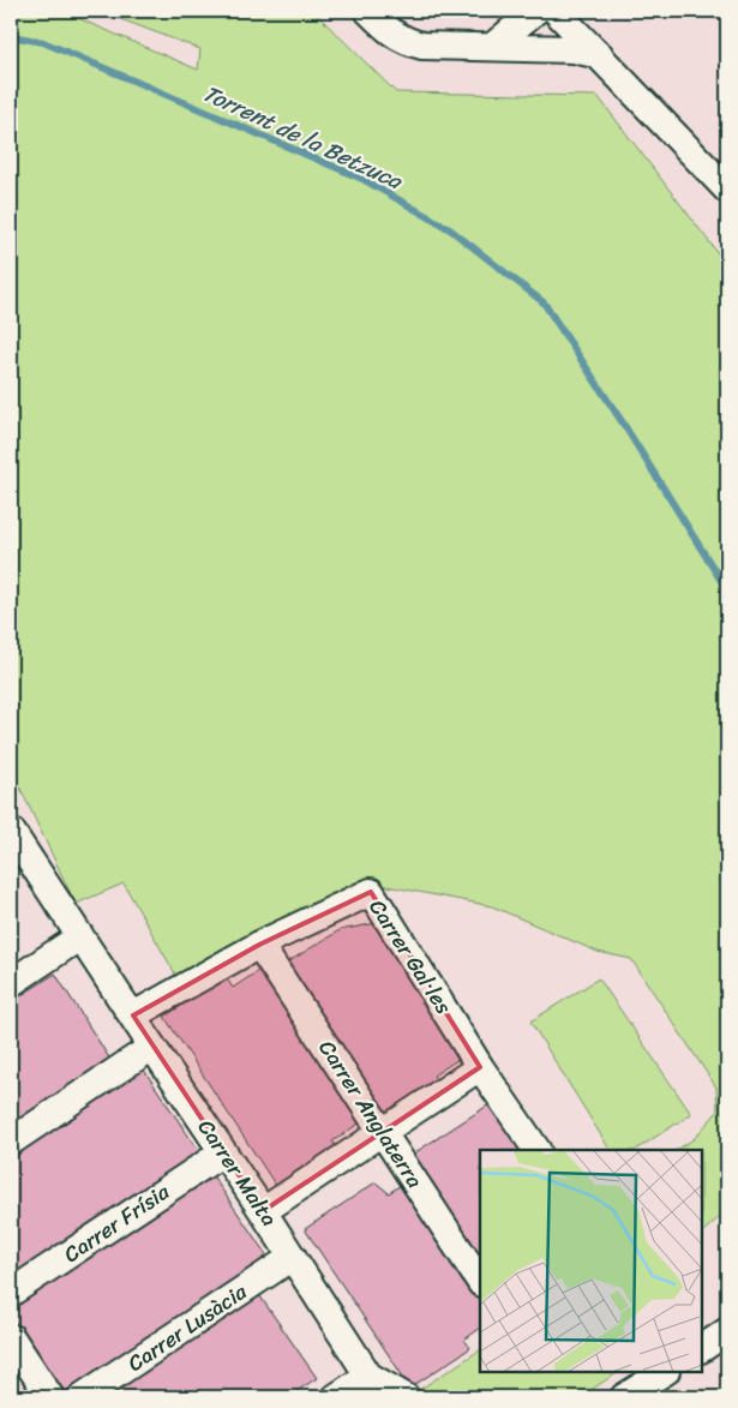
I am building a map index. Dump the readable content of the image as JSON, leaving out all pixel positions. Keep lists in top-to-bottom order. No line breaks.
{"streets":{"street":["Carrer Gal·les","Carrer Anglaterra","Carrer Malta","Carrer Frísia","Carrer Lusàcia"]},"crossings":[["Carrer Gal·les","Carrer Anglaterra"],["Carrer Gal·les","Carrer Malta"],["Carrer Malta","Carrer Frísia"],["Carrer Malta","Carrer Lusàcia"]],"water":["Torrent de la Betzuca"]}
